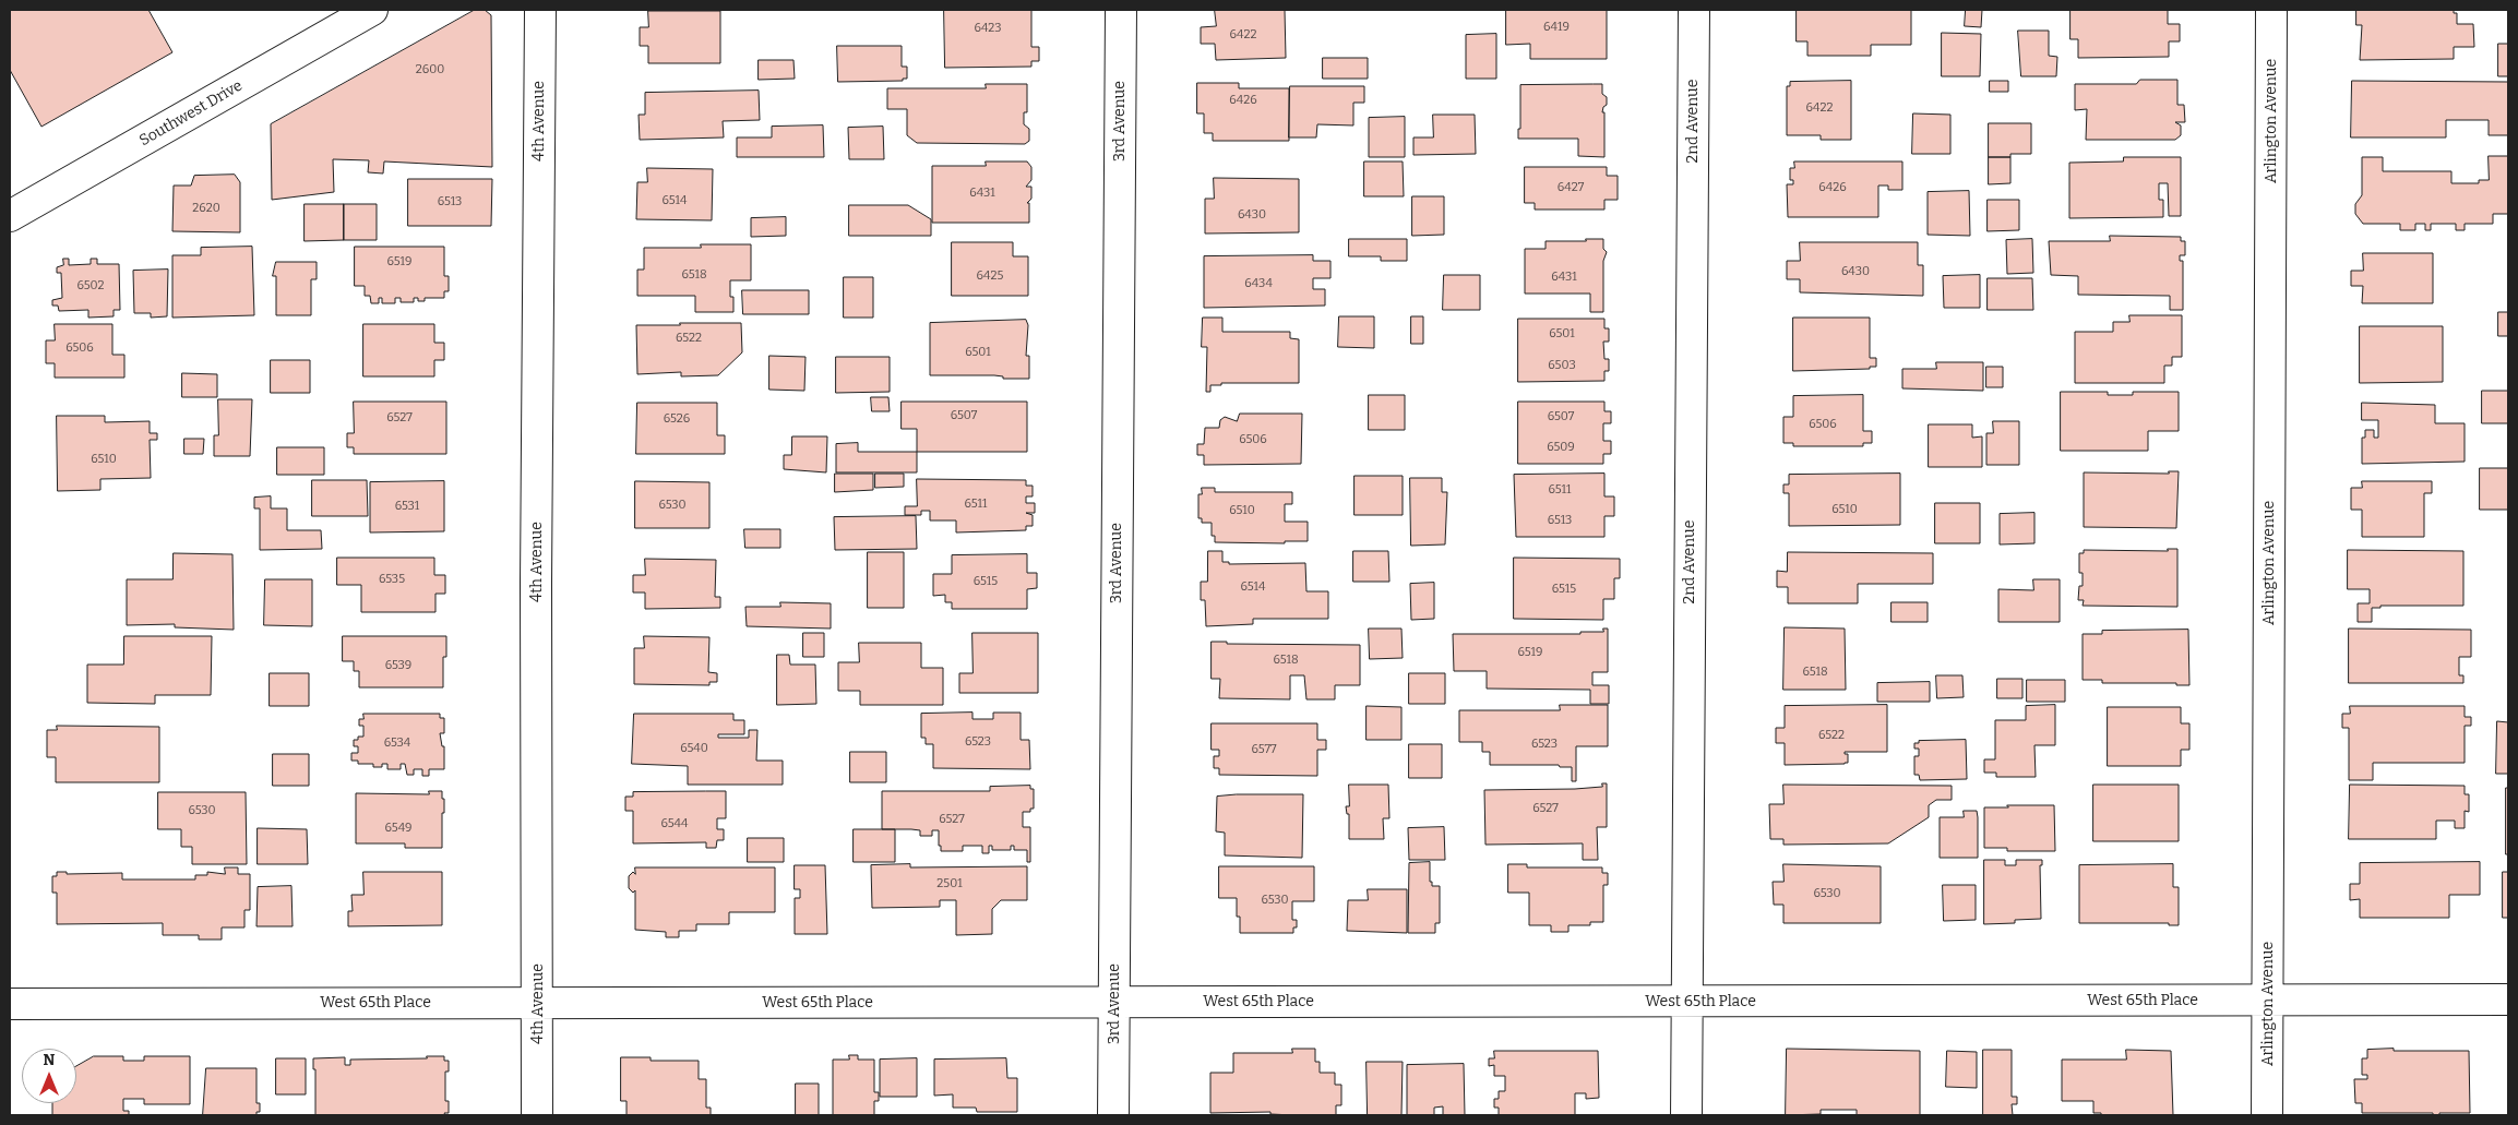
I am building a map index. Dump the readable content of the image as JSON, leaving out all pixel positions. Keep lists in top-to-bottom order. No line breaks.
{"streets":{"street":["Southwest Drive","4th Avenue","3rd Avenue","2nd Avenue","Arlington Avenue","West 65th Place"]},"crossings":[["4th Avenue","West 65th Place"],["3rd Avenue","West 65th Place"],["2nd Avenue","West 65th Place"],["Arlington Avenue","West 65th Place"]],"house_numbers":["6419","6423","6422","2600","6426","6422","6427","6426","6431","6514","6513","2620","6430","6519","6430","6518","6425","6431","6434","6502","6501","6522","6506","6501","6503","6507","6507","6527","6526","6506","6506","6509","6510","6511","6511","6530","6531","6510","6510","6513","6535","6515","6514","6515","6519","6518","6539","6518","6522","6523","6534","6523","6540","6577","6527","6530","6527","6544","6549","2501","6530","6530"],"north":"top"}
